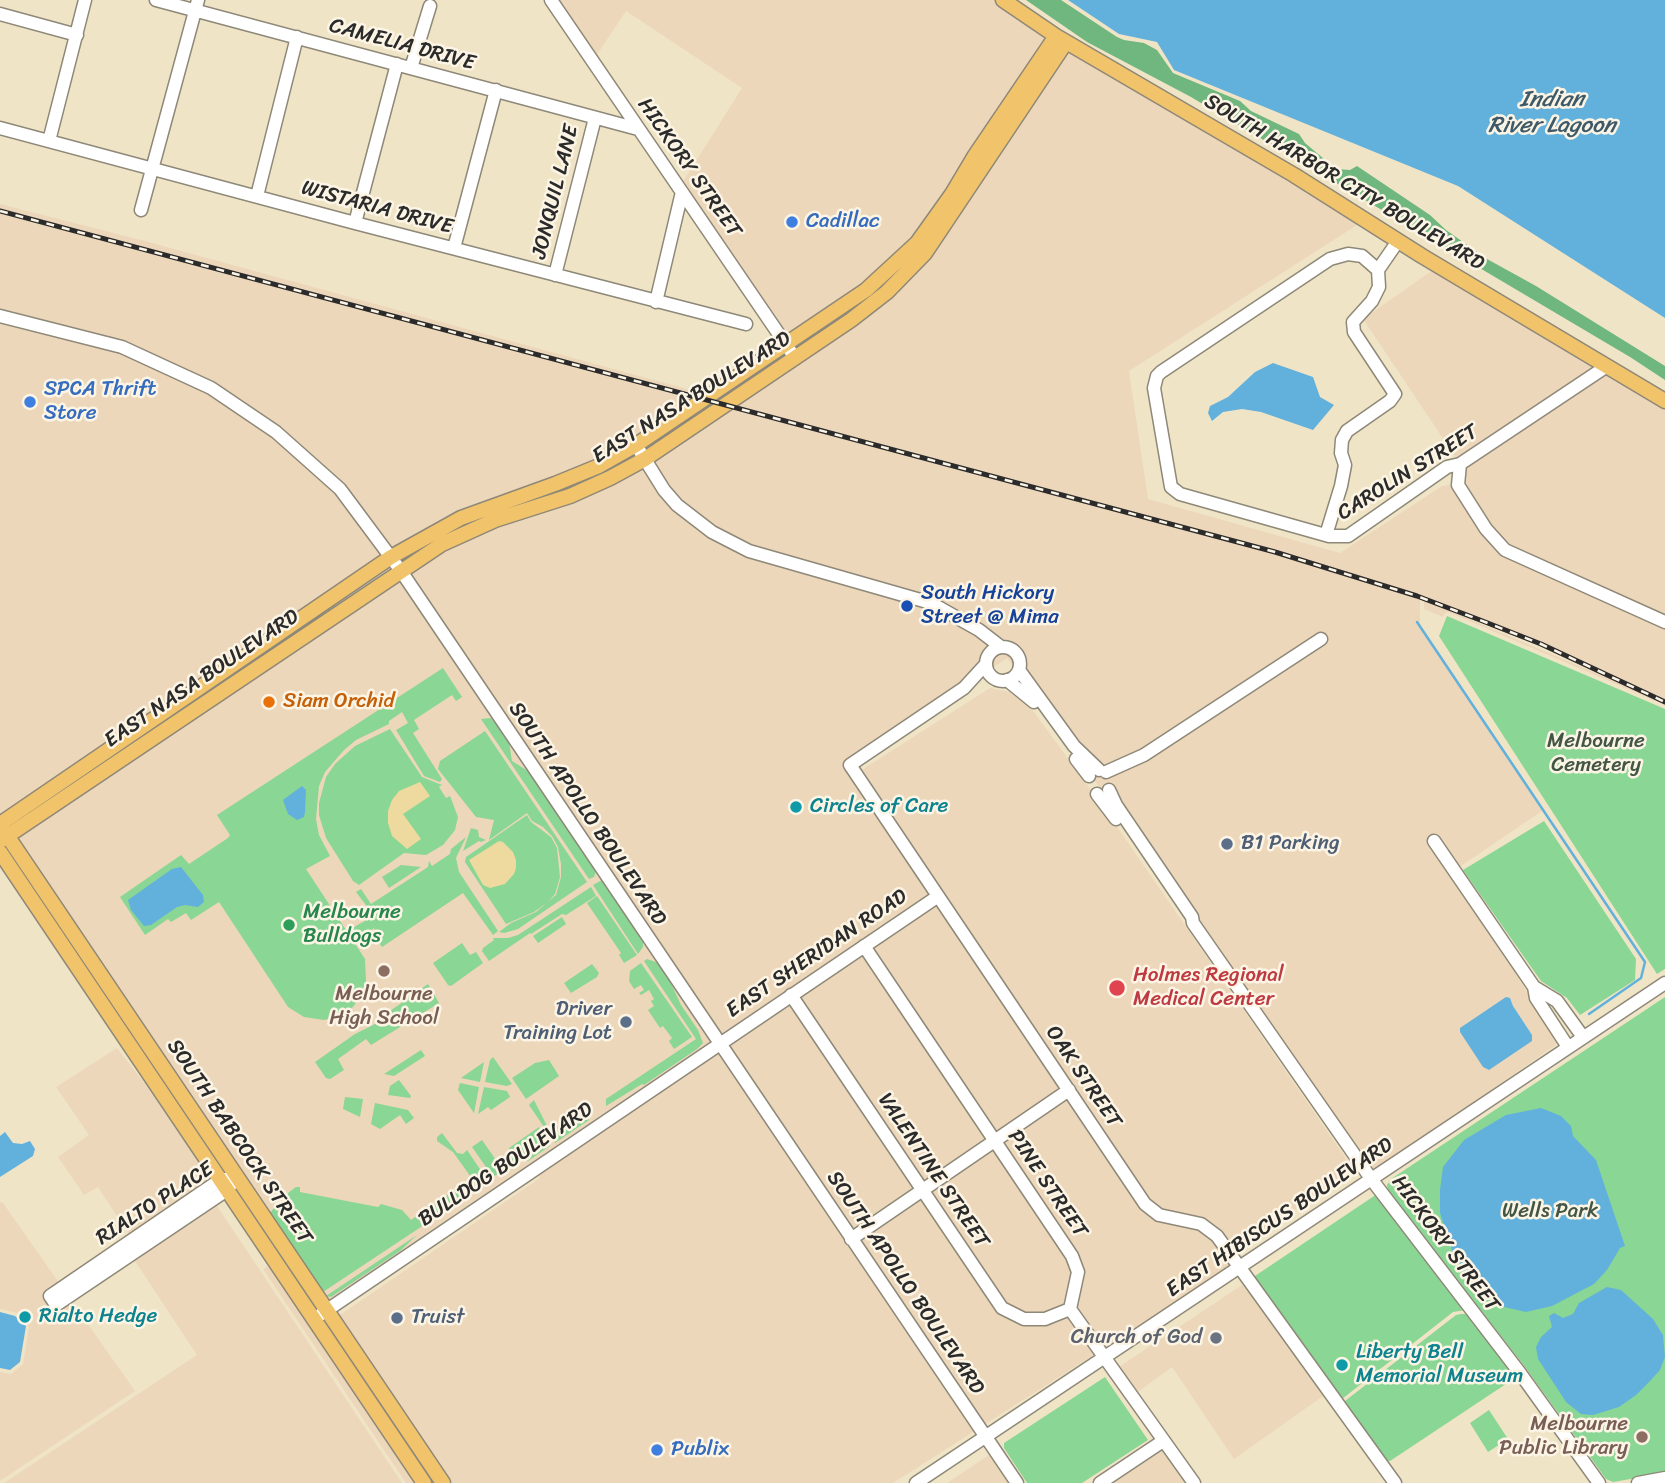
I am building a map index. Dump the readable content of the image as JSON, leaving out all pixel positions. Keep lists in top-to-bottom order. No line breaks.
{"streets":{"main road":["SOUTH HARBOR CITY BOULEVARD","EAST NASA BOULEVARD","SOUTH BABCOCK STREET"],"street":["CAMELIA DRIVE","HICKORY STREET","JONQUIL LANE","WISTARIA DRIVE","CAROLIN STREET","SOUTH APOLLO BOULEVARD","EAST SHERIDAN ROAD","OAK STREET","BULLDOG BOULEVARD","VALENTINE STREET","PINE STREET","RIALTO PLACE","EAST HIBISCUS BOULEVARD"]},"crossings":[["CAMELIA DRIVE","HICKORY STREET"],["CAMELIA DRIVE","JONQUIL LANE"],["HICKORY STREET","EAST NASA BOULEVARD"],["HICKORY STREET","EAST HIBISCUS BOULEVARD"],["SOUTH HARBOR CITY BOULEVARD","EAST NASA BOULEVARD"],["SOUTH HARBOR CITY BOULEVARD","CAROLIN STREET"],["JONQUIL LANE","WISTARIA DRIVE"],["EAST NASA BOULEVARD","SOUTH APOLLO BOULEVARD"],["EAST NASA BOULEVARD","SOUTH BABCOCK STREET"],["SOUTH APOLLO BOULEVARD","EAST SHERIDAN ROAD"],["SOUTH APOLLO BOULEVARD","BULLDOG BOULEVARD"],["SOUTH APOLLO BOULEVARD","EAST HIBISCUS BOULEVARD"],["EAST SHERIDAN ROAD","OAK STREET"],["EAST SHERIDAN ROAD","BULLDOG BOULEVARD"],["EAST SHERIDAN ROAD","VALENTINE STREET"],["EAST SHERIDAN ROAD","PINE STREET"],["OAK STREET","EAST HIBISCUS BOULEVARD"],["SOUTH BABCOCK STREET","BULLDOG BOULEVARD"],["SOUTH BABCOCK STREET","RIALTO PLACE"],["VALENTINE STREET","PINE STREET"]],"water":["Indian River Lagoon"],"parks":["Melbourne Cemetery","Wells Park"],"places":["Cadillac","SPCA Thrift Store","South Hickory Street @ Mima","Siam Orchid","Circles of Care","B1 Parking","Melbourne Bulldogs","Melbourne High School","Holmes Regional Medical Center","Driver Training Lot","Rialto Hedge","Truist","Church of God","Liberty Bell Memorial Museum","Melbourne Public Library","Publix"]}
